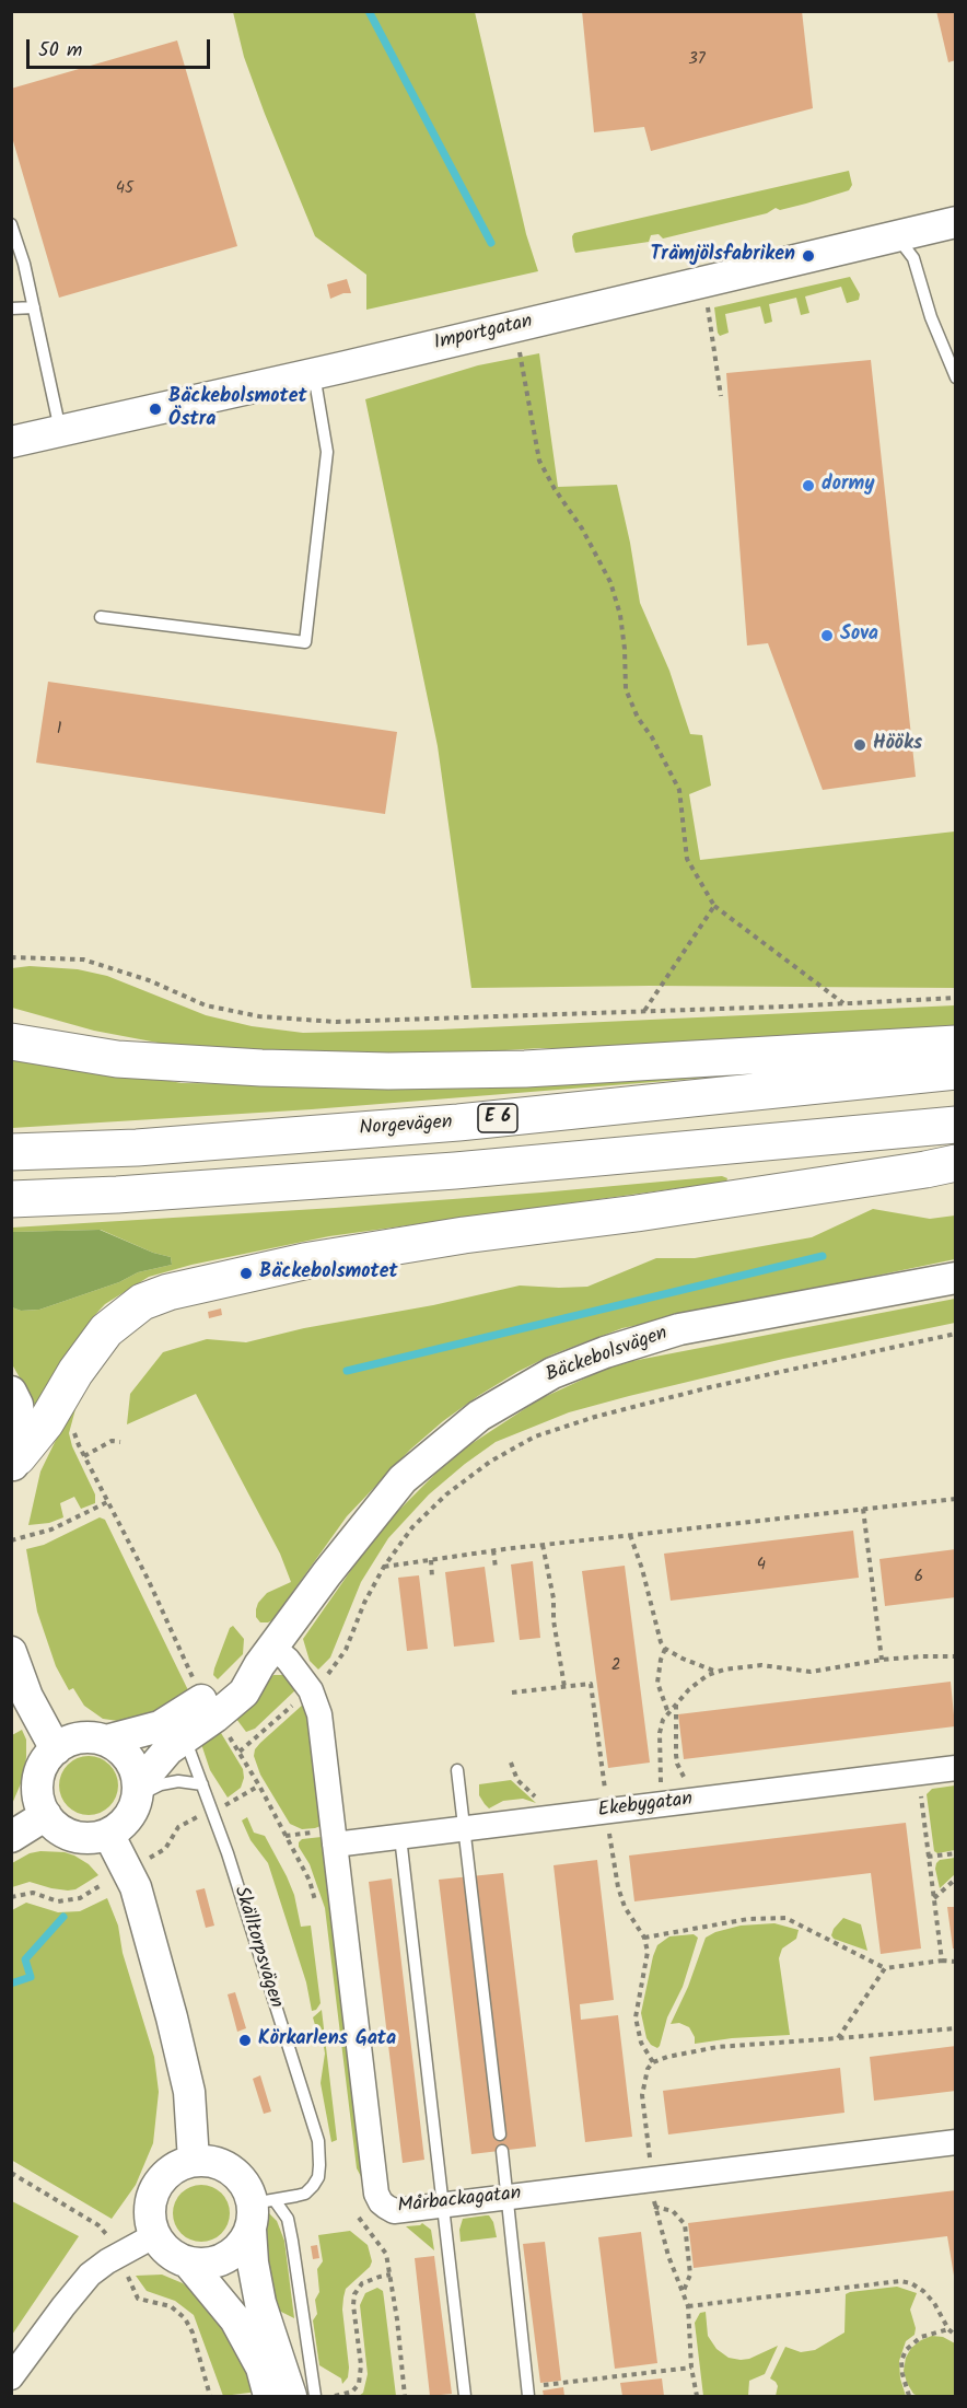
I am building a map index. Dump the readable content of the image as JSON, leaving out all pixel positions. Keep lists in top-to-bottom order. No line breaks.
{"streets":{"highway":["E 6","Norgevägen"],"street":["Importgatan","Bäckebolsvägen","Ekebygatan","Mårbackagatan"],"lane":["Skälltorpsvägen"]},"crossings":[["Bäckebolsvägen","Skälltorpsvägen"],["Bäckebolsvägen","Mårbackagatan"],["Ekebygatan","Mårbackagatan"]],"places":["Trämjölsfabriken","Bäckebolsmotet Östra","dormy","Sova","Hööks","Bäckebolsmotet","Körkarlens Gata"],"house_numbers":["37","45","1","4","6","2"],"scale_bar":"50 m"}
